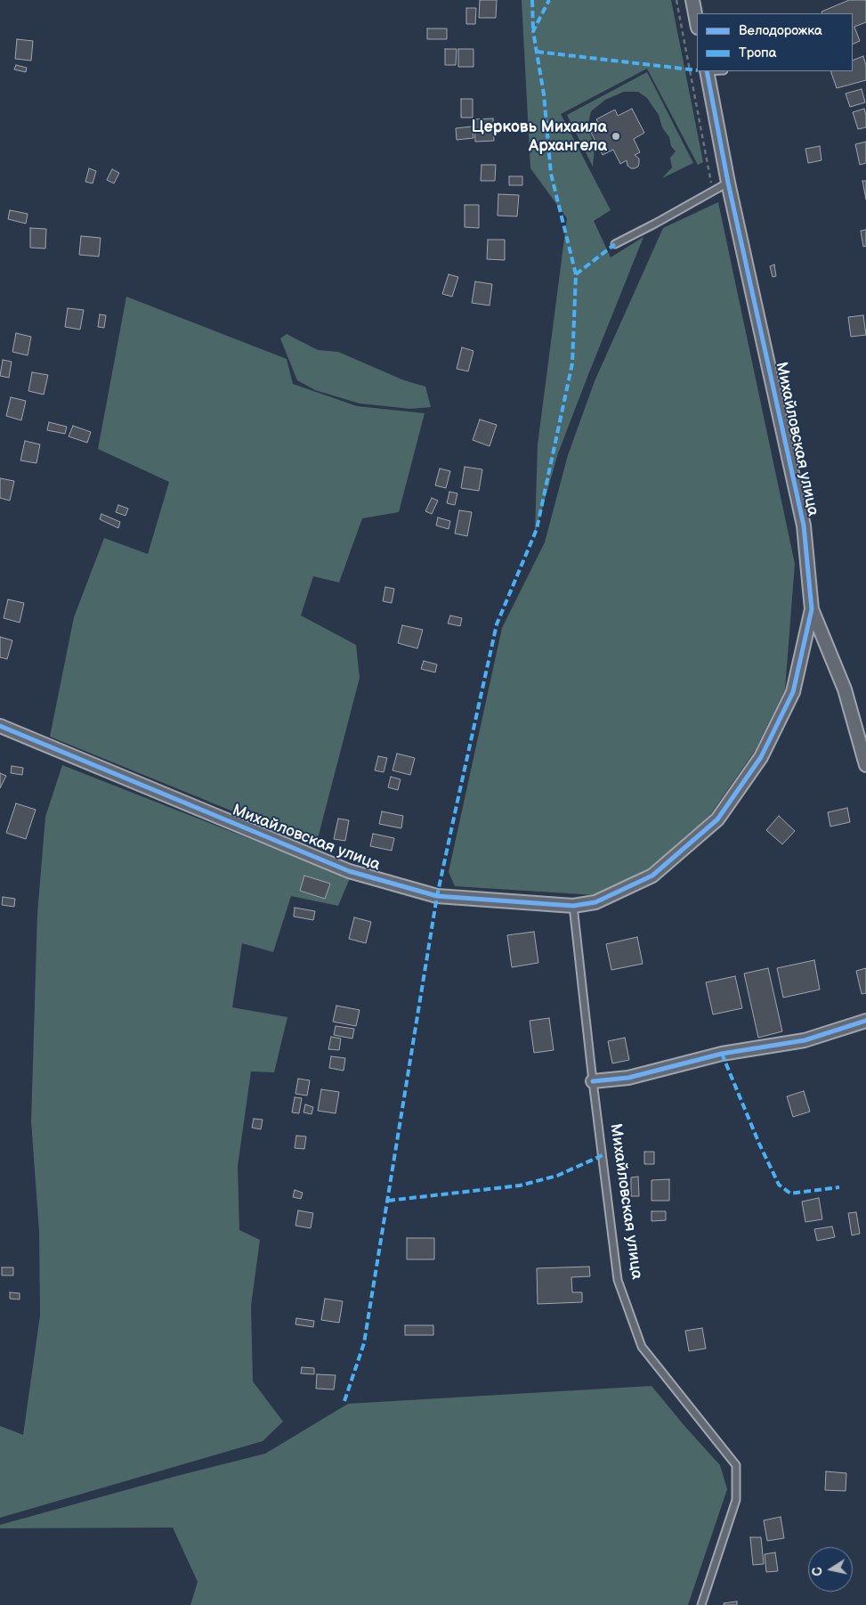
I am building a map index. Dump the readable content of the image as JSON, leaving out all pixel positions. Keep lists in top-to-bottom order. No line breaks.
{"streets":{"street":["Михайловская улица"]},"places":["Церковь Михаила Архангела"],"legend":["Велодорожка","Тропа"],"north":"left"}
